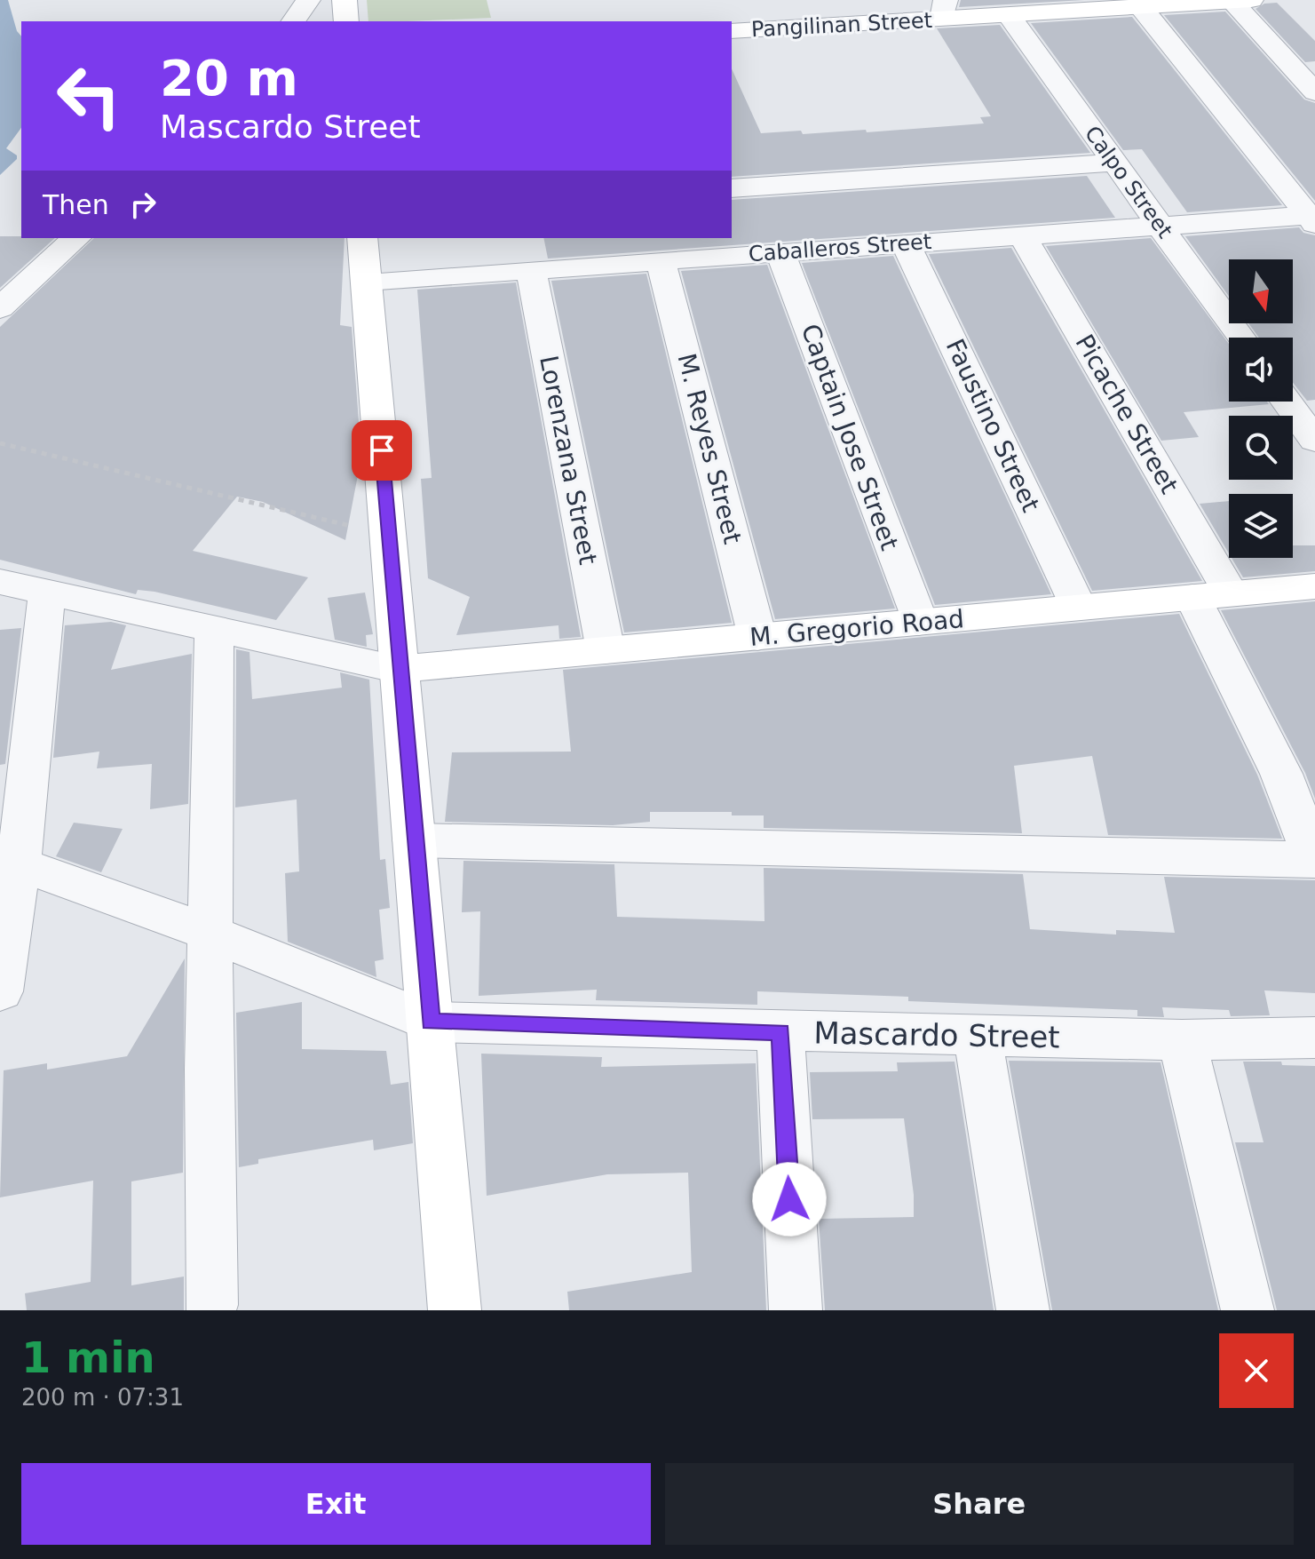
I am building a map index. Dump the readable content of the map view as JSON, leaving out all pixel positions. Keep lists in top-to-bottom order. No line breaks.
{"streets":{"main road":["Pangilinan Street","M. Gregorio Road"],"street":["Calpo Street","Caballeros Street","Picache Street","Faustino Street","Captain Jose Street","M. Reyes Street","Lorenzana Street","Mascardo Street"]},"crossings":[["Pangilinan Street","Calpo Street"],["Calpo Street","Caballeros Street"],["Caballeros Street","Picache Street"],["Caballeros Street","Faustino Street"],["Caballeros Street","Captain Jose Street"],["Caballeros Street","M. Reyes Street"],["Caballeros Street","Lorenzana Street"],["Picache Street","M. Gregorio Road"],["Faustino Street","M. Gregorio Road"],["Captain Jose Street","M. Gregorio Road"],["M. Reyes Street","M. Gregorio Road"],["Lorenzana Street","M. Gregorio Road"]],"north":"bottom","page":{"turn":["20 m","Mascardo Street"],"then":"Then","heading":["1 min","200 m · 07:31"],"buttons":["Exit","Share"]}}
